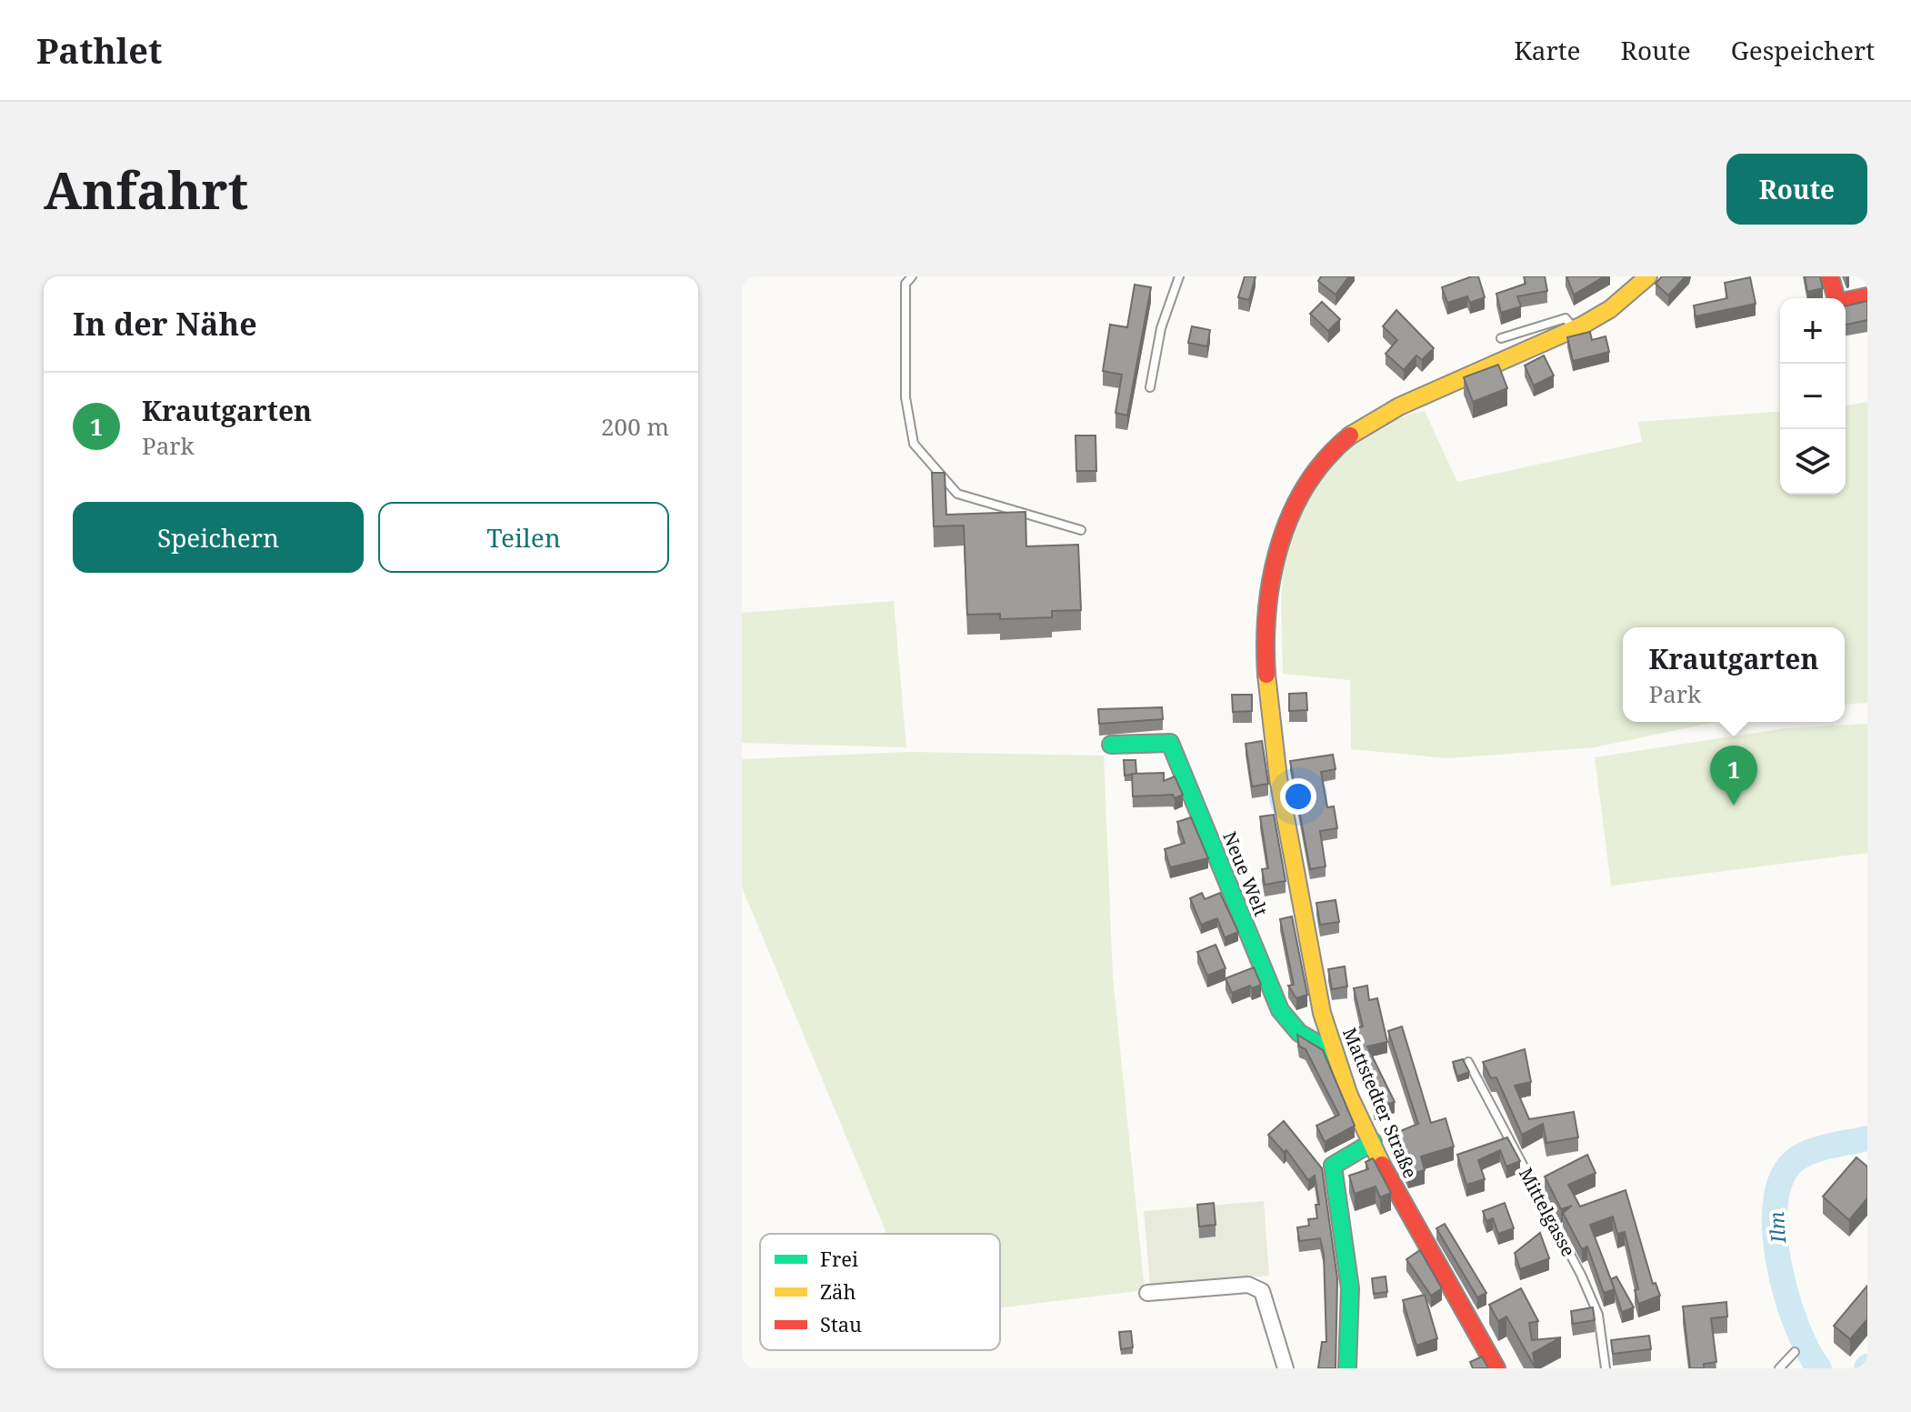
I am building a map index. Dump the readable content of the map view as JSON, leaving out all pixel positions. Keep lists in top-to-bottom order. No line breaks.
{"streets":{"street":["Neue Welt","Mattstedter Straße"],"lane":["Mittelgasse"]},"crossings":[["Neue Welt","Mattstedter Straße"]],"water":["Ilm"],"legend":["Frei","Zäh","Stau"],"page":{"header":"Pathlet","nav":["Karte","Route","Gespeichert"],"buttons":["Route",["Speichern","Teilen"]],"title":"Anfahrt","heading":"In der Nähe","map_buttons":["+","−"],"list":[{"mark":"1","name":"Krautgarten","note":"Park","value":"200 m"}],"popup":["Krautgarten","Park"],"pins":"1"}}
